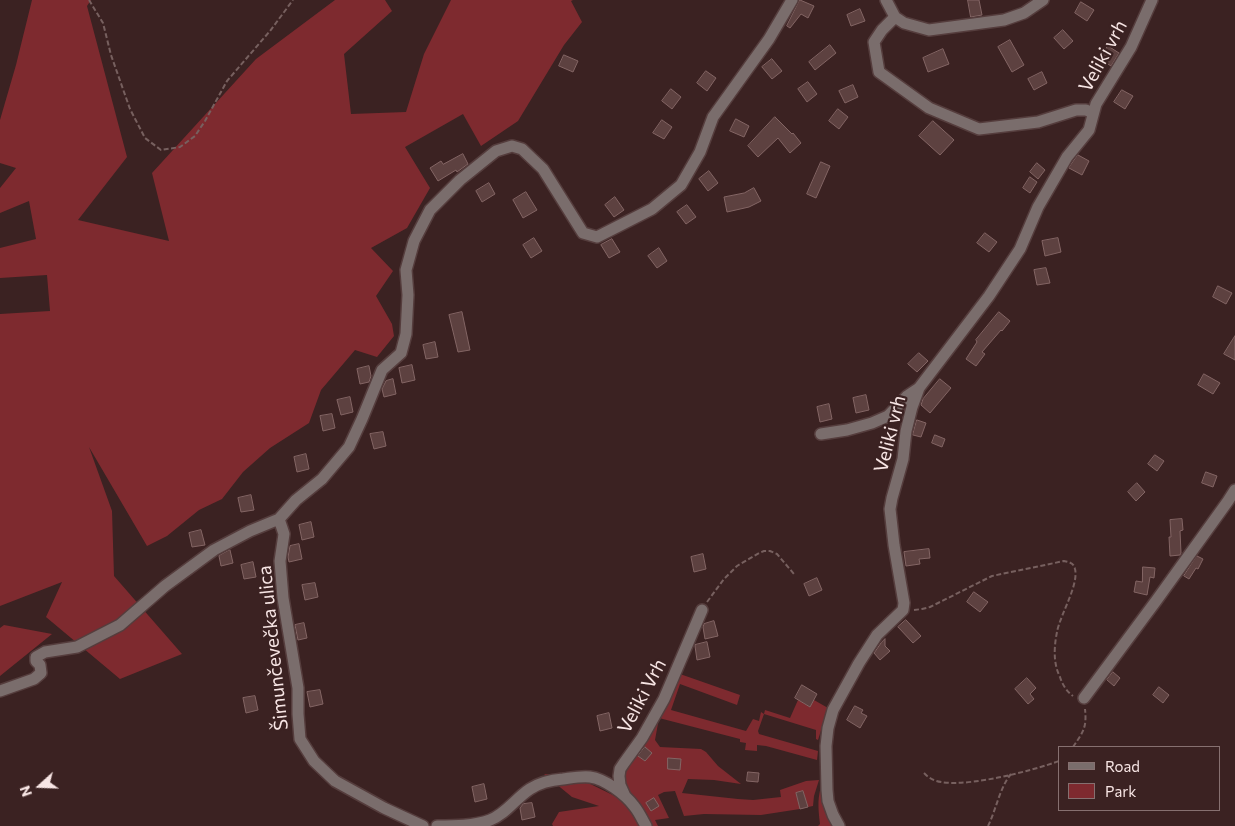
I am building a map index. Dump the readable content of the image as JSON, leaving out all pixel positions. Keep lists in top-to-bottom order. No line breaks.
{"streets":{"street":["Veliki vrh","Šimunčevečka ulica","Veliki Vrh"]},"legend":["Road","Park"],"north":"left"}
